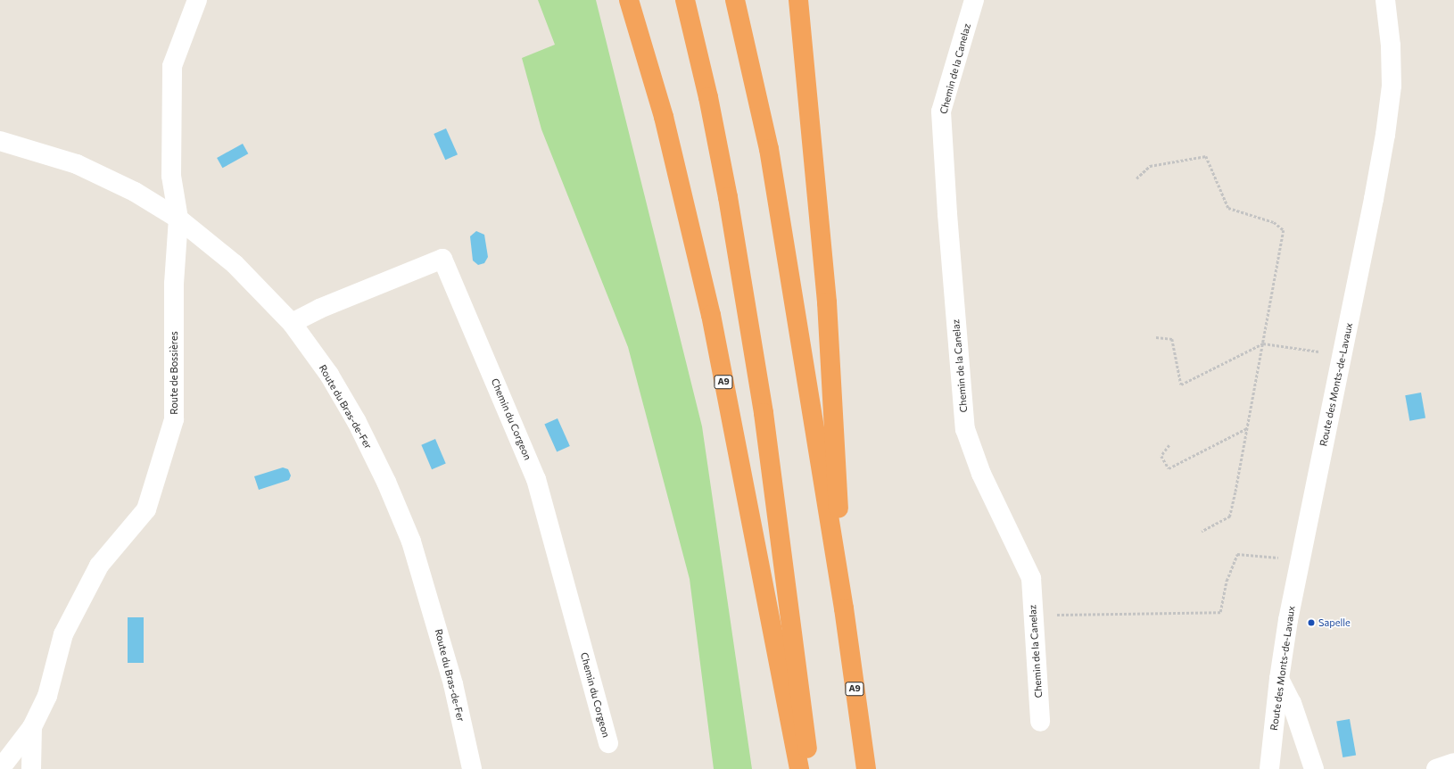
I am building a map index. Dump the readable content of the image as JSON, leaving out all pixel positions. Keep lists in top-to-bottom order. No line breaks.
{"streets":{"highway":["A9"],"street":["Chemin de la Canelaz","Route de Bossières","Route des Monts-de-Lavaux","Route du Bras-de-Fer","Chemin du Corgeon"]},"crossings":[["Route de Bossières","Route du Bras-de-Fer"],["Route du Bras-de-Fer","Chemin du Corgeon"]],"places":["Sapelle"]}
